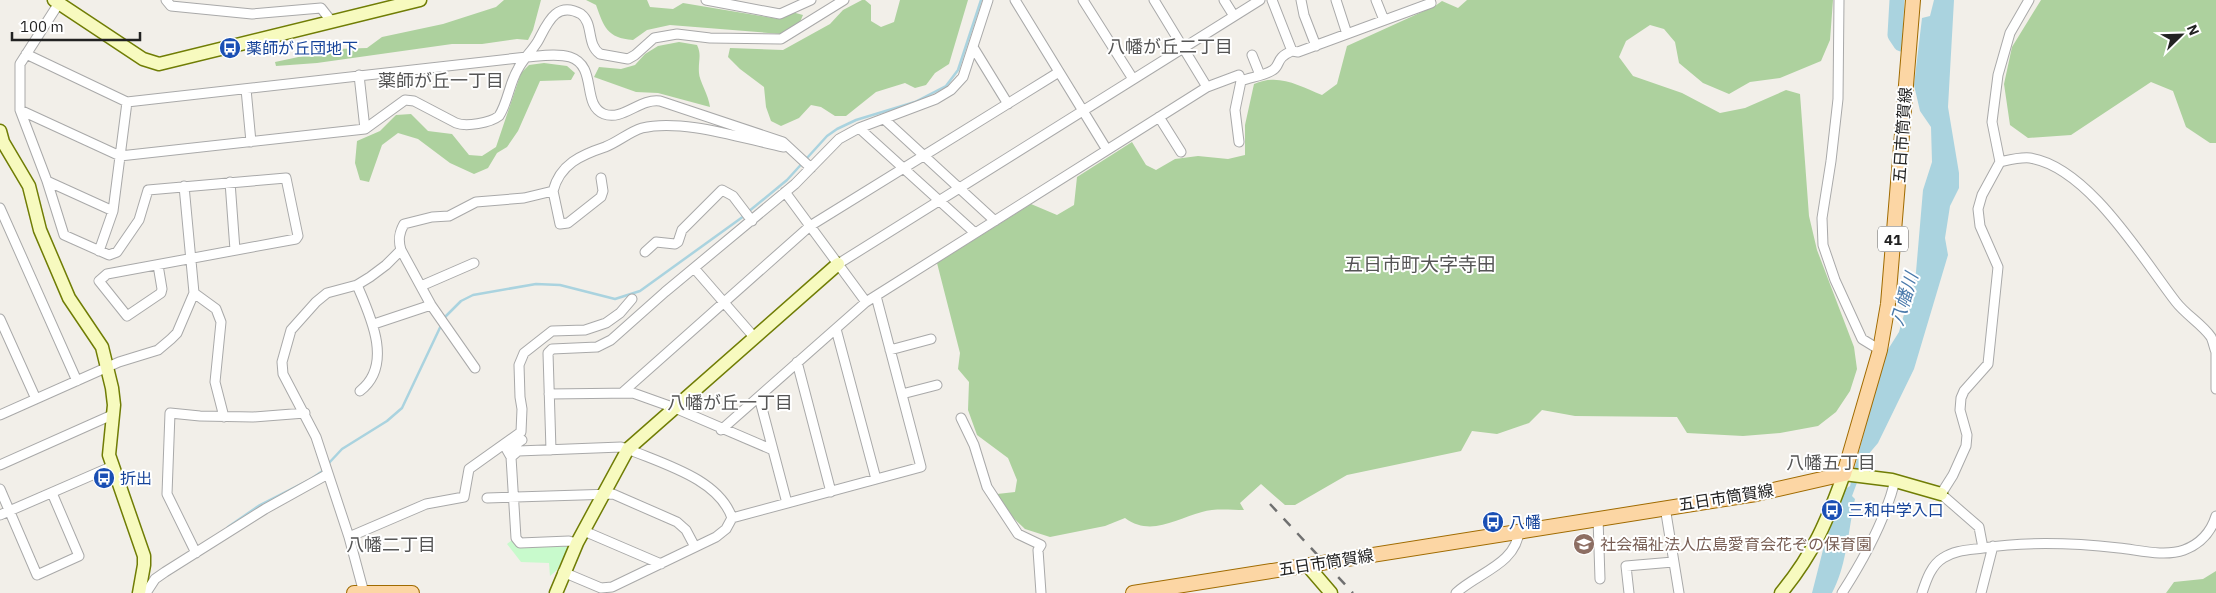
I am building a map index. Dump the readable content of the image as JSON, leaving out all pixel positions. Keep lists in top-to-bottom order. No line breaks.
{"streets":{"main road":["五日市筒賀線","41"]},"districts":["八幡が丘二丁目","薬師が丘一丁目","五日市町大字寺田","八幡が丘一丁目","八幡五丁目","八幡二丁目"],"water":["八幡川"],"places":{"bus stop":["薬師が丘団地下","折出","三和中学入口","八幡"],"school or university":["社会福祉法人広島愛育会花ぞの保育園"]},"scale_bar":"100 m","north":"top right"}
